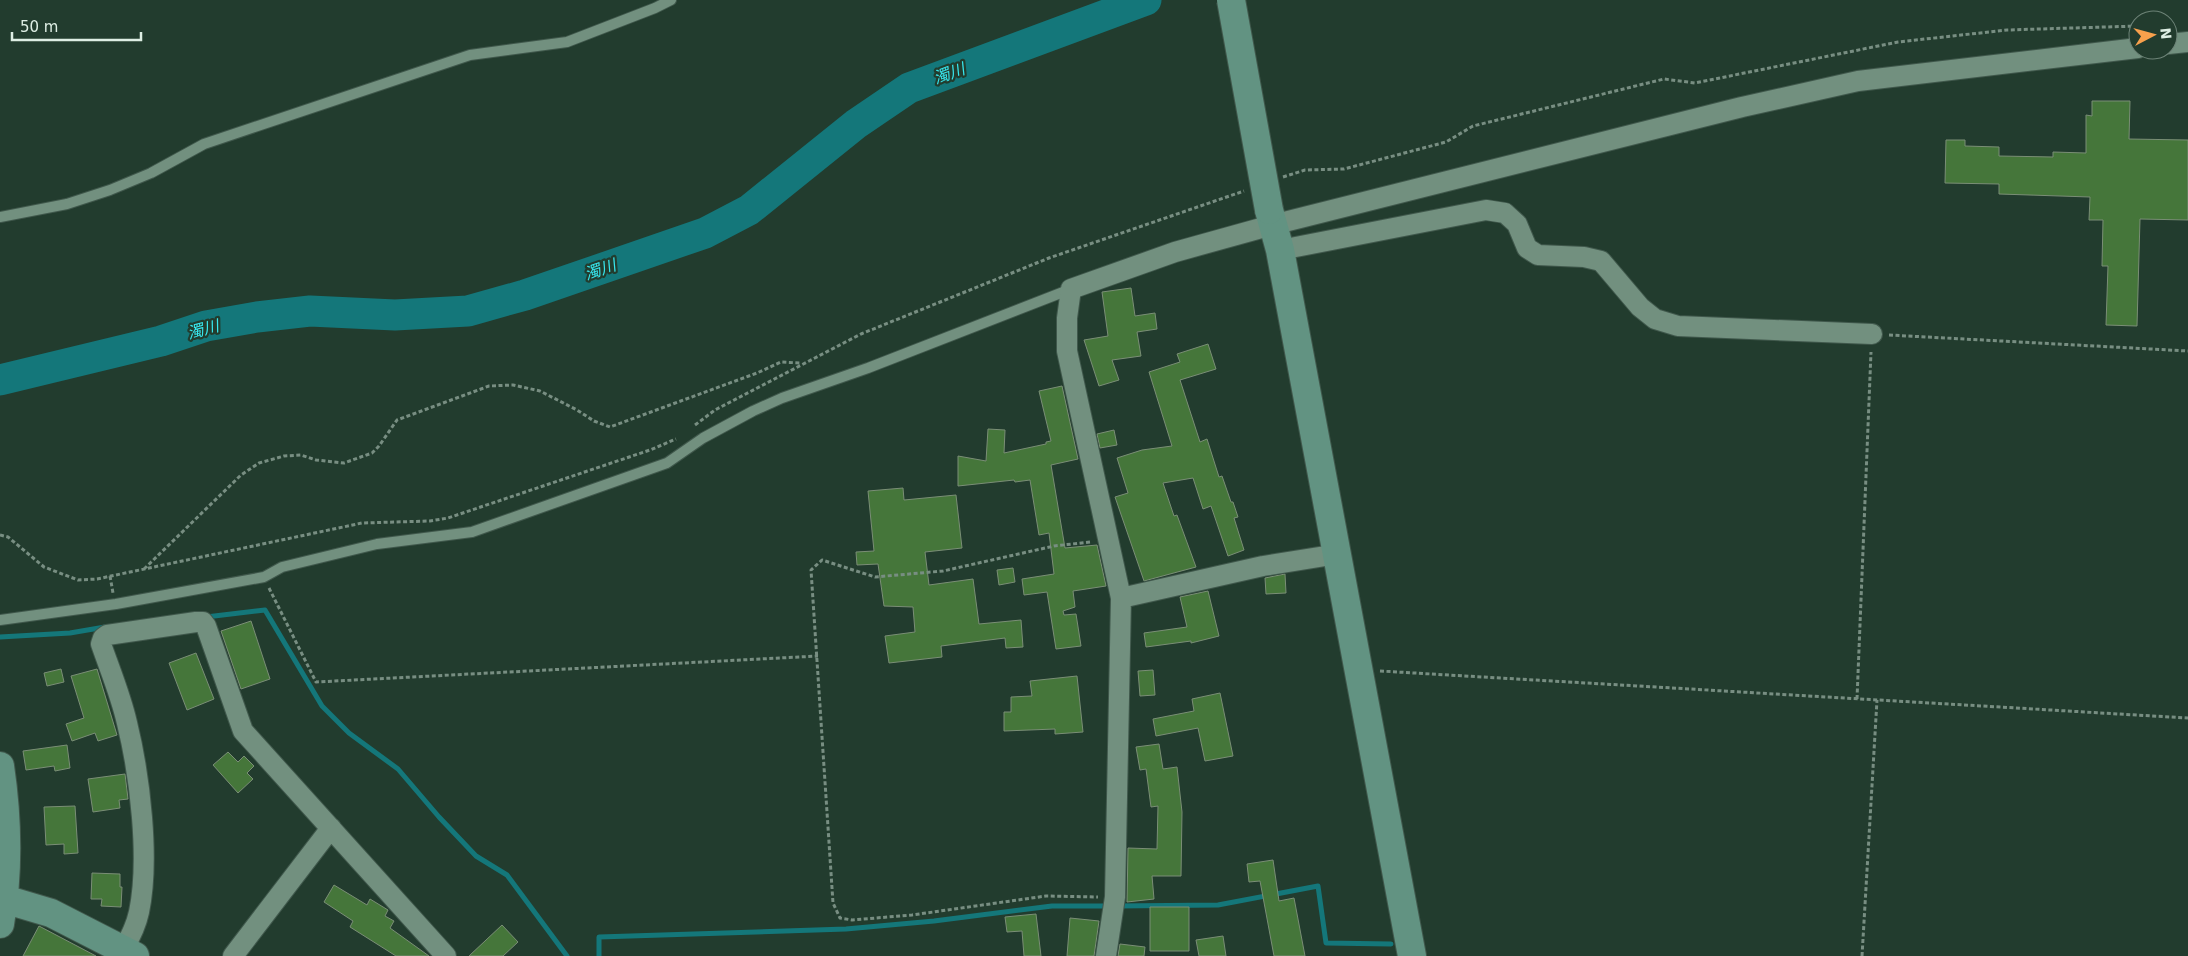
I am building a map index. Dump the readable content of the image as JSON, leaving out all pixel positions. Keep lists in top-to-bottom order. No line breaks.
{"water":["濁川"],"scale_bar":"50 m","north":"right"}
